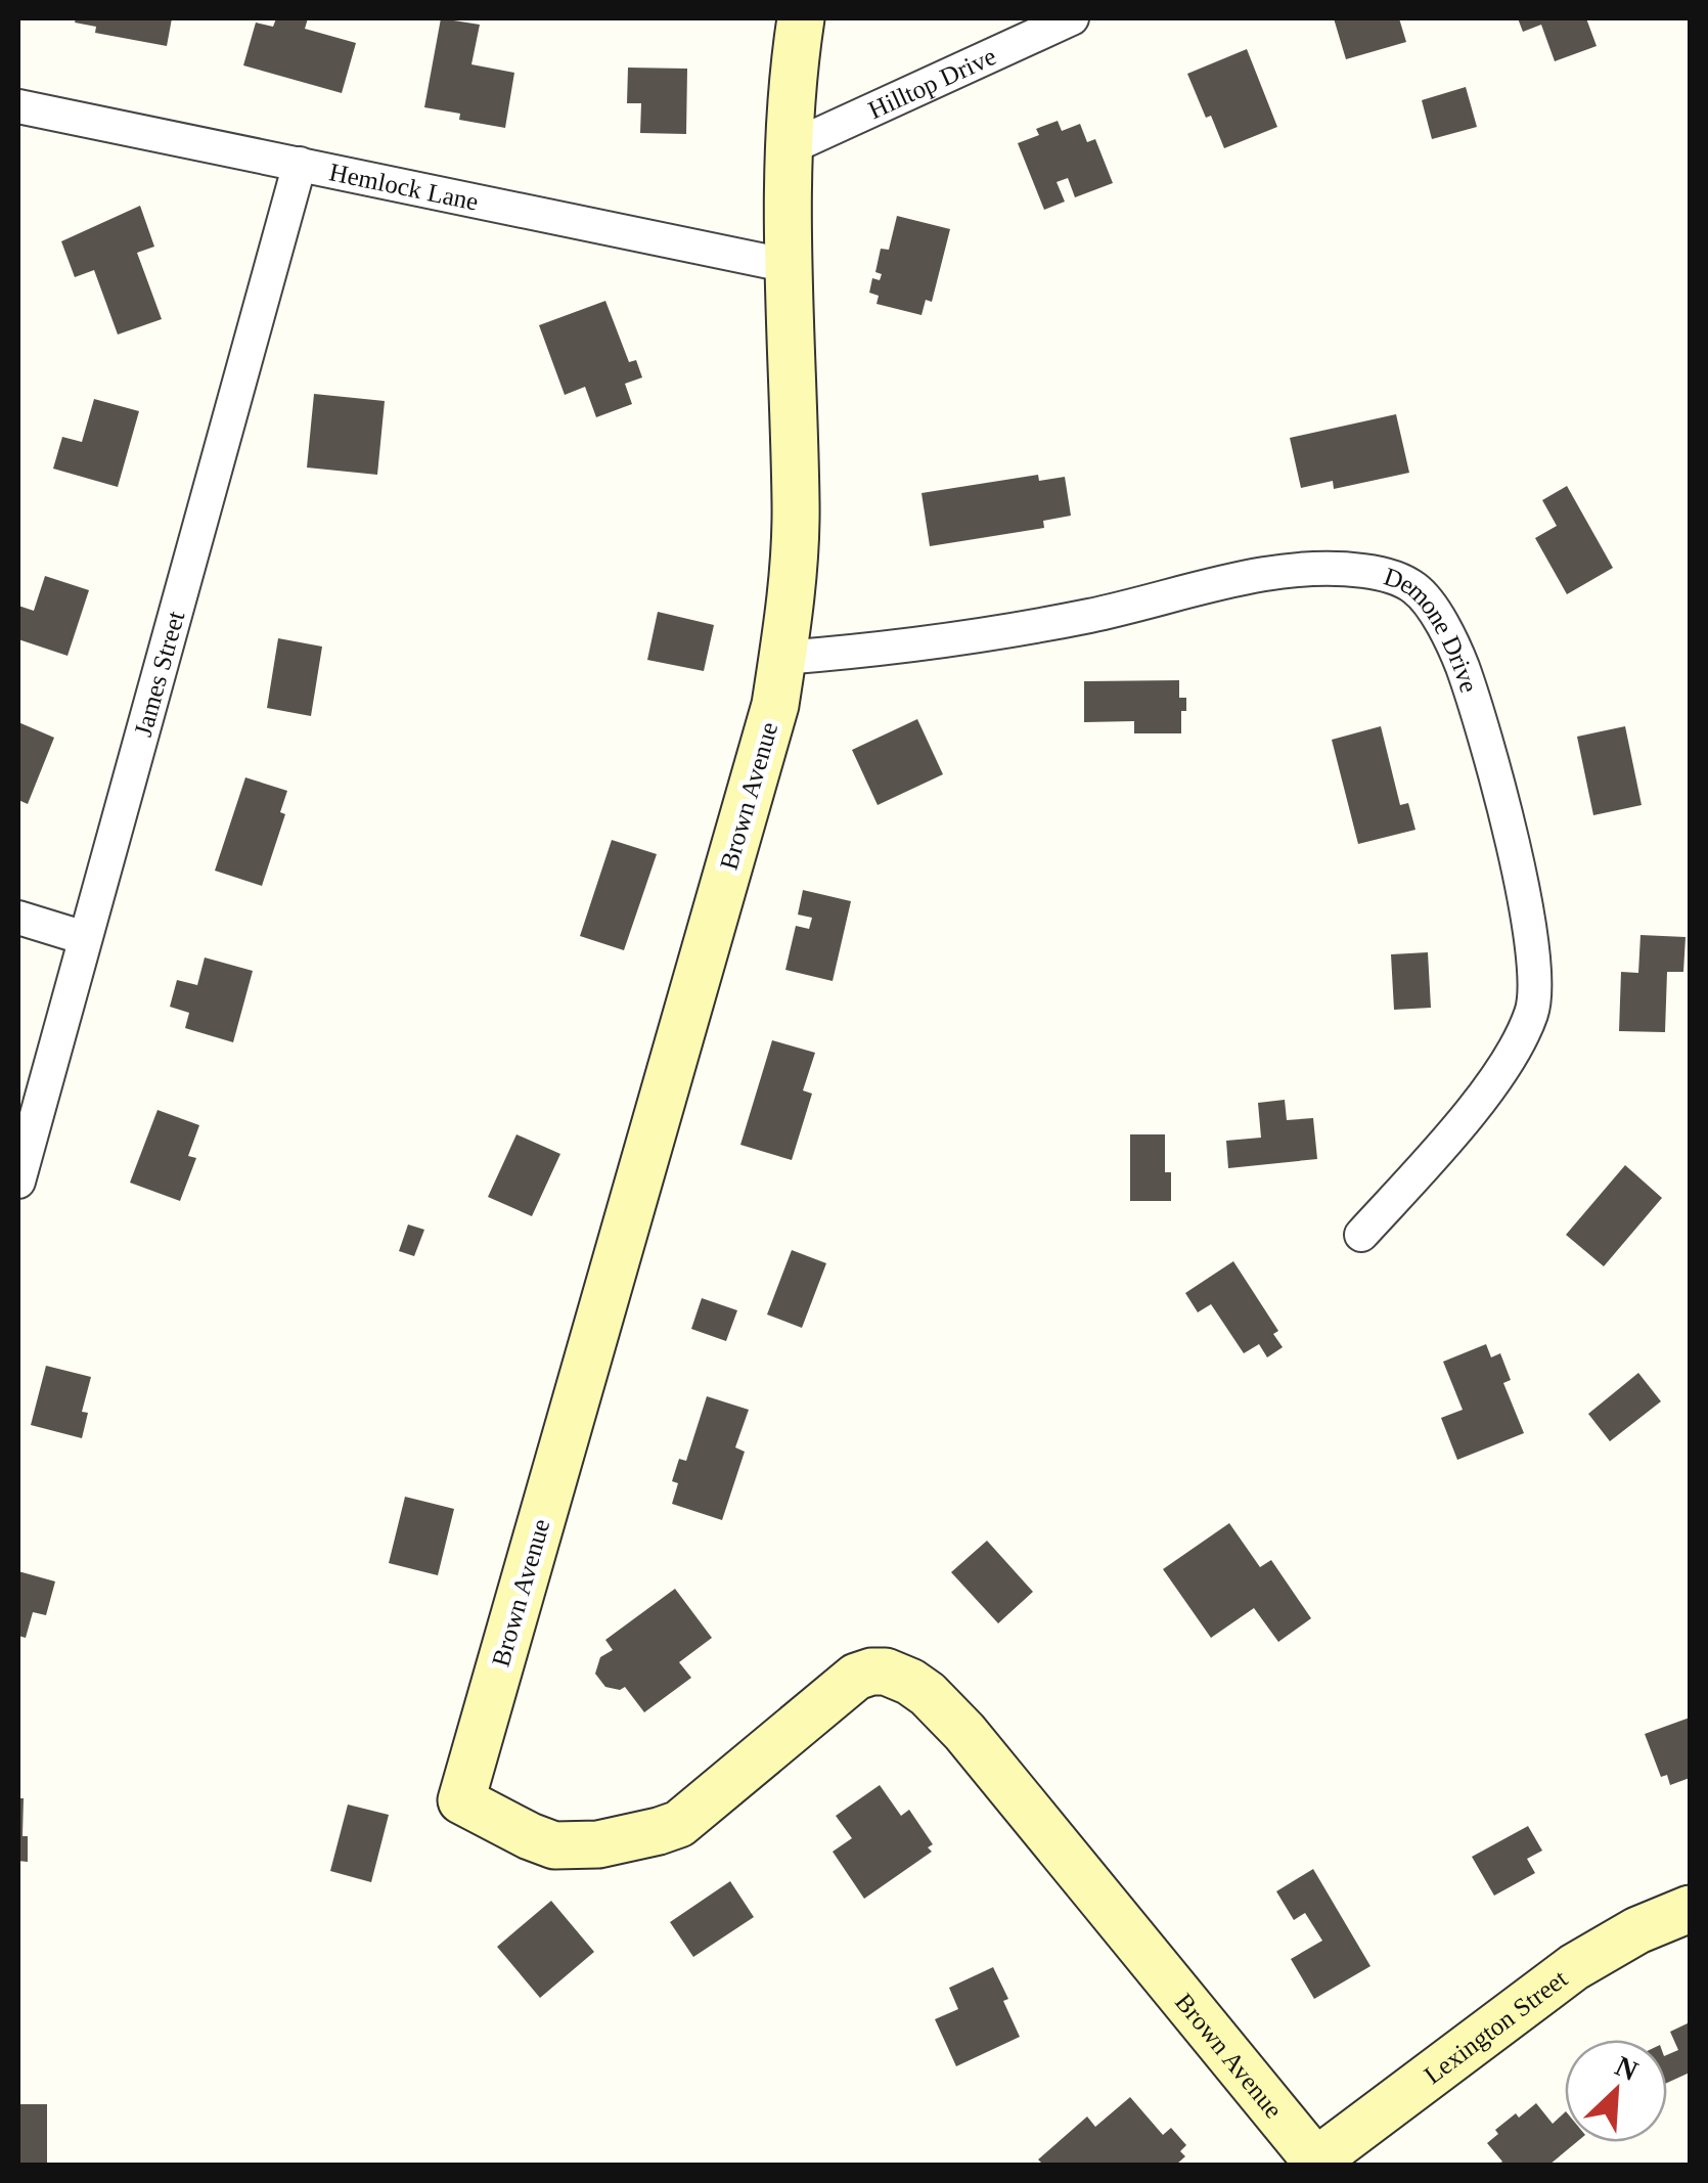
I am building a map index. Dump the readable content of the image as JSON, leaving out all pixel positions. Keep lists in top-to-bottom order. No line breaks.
{"streets":{"street":["Hilltop Drive","Hemlock Lane","Demone Drive","James Street","Brown Avenue","Lexington Street"]},"crossings":[["Hilltop Drive","Brown Avenue"],["Hemlock Lane","James Street"],["Hemlock Lane","Brown Avenue"],["Demone Drive","Brown Avenue"],["Brown Avenue","Lexington Street"]],"north":"top right"}
